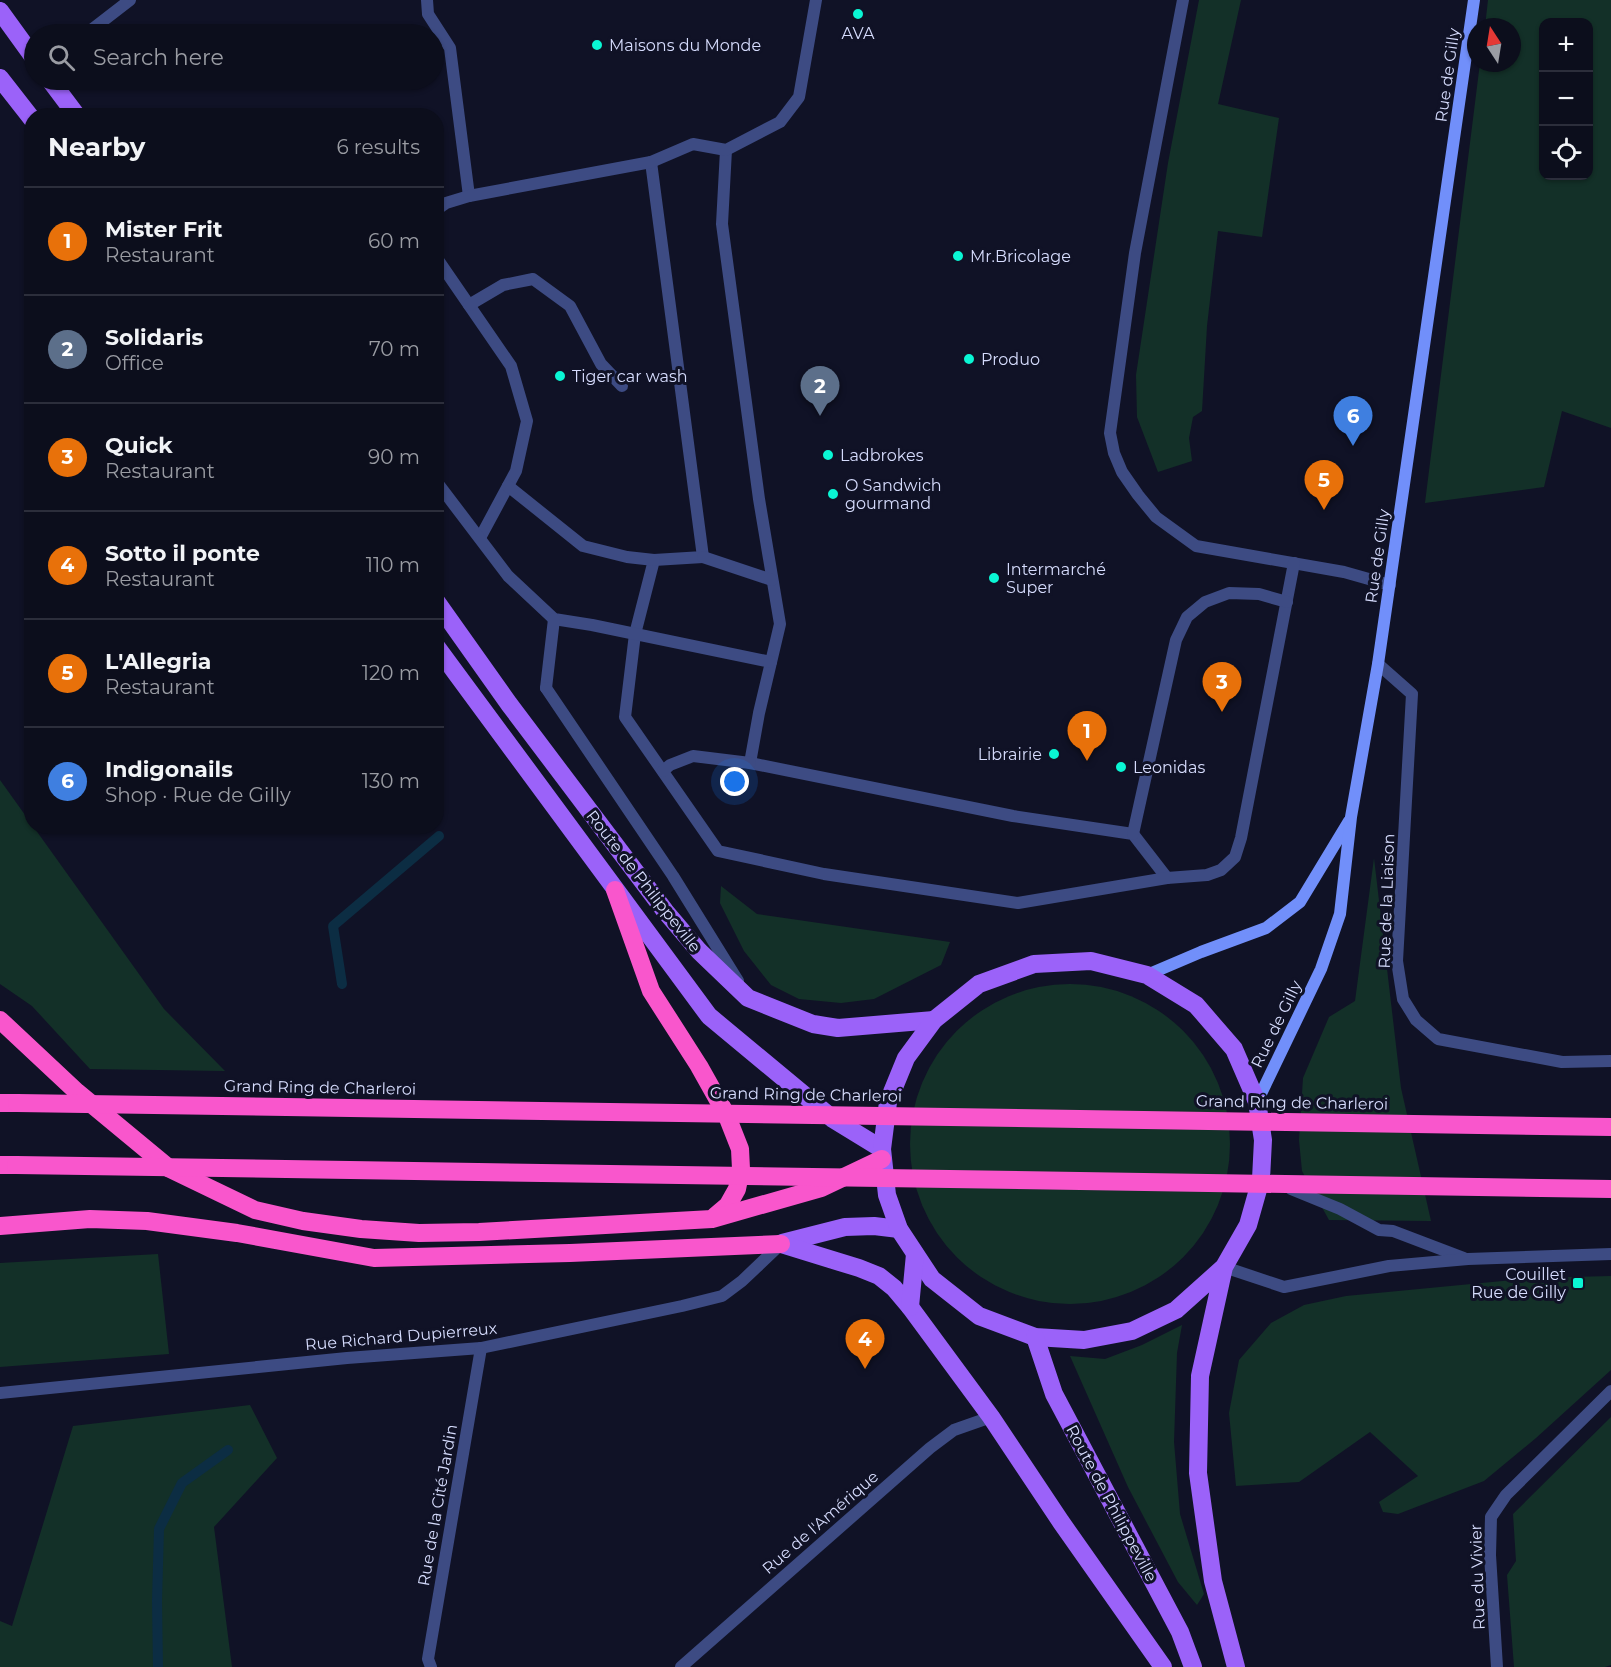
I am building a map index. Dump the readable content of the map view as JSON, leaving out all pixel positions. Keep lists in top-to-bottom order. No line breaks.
{"streets":{"highway":["Grand Ring de Charleroi"],"main road":["Rue de Gilly","Route de Philippeville"],"street":["Rue de la Liaison","Rue Richard Dupierreux","Rue de la Cité Jardin","Rue de l'Amérique","Rue du Vivier"]},"crossings":[["Rue de Gilly","Rue de la Liaison"],["Rue Richard Dupierreux","Rue de la Cité Jardin"]],"places":{"other":["AVA","Maisons du Monde","Mr.Bricolage","Produo","Tiger car wash","Ladbrokes","O Sandwich gourmand","Intermarché Super","Librairie","Leonidas"],"transit":["Couillet Rue de Gilly"]},"north":"top","page":{"map_buttons":["+","−"],"search":"Search here","heading":["Nearby","6 results"],"list":[{"mark":"1","name":"Mister Frit","note":"Restaurant","value":"60 m"},{"mark":"2","name":"Solidaris","note":"Office","value":"70 m"},{"mark":"3","name":"Quick","note":"Restaurant","value":"90 m"},{"mark":"4","name":"Sotto il ponte","note":"Restaurant","value":"110 m"},{"mark":"5","name":"L'Allegria","note":"Restaurant","value":"120 m"},{"mark":"6","name":"Indigonails","note":"Shop · Rue de Gilly","value":"130 m"}],"pins":["2","6","5","3","1","4"]}}
